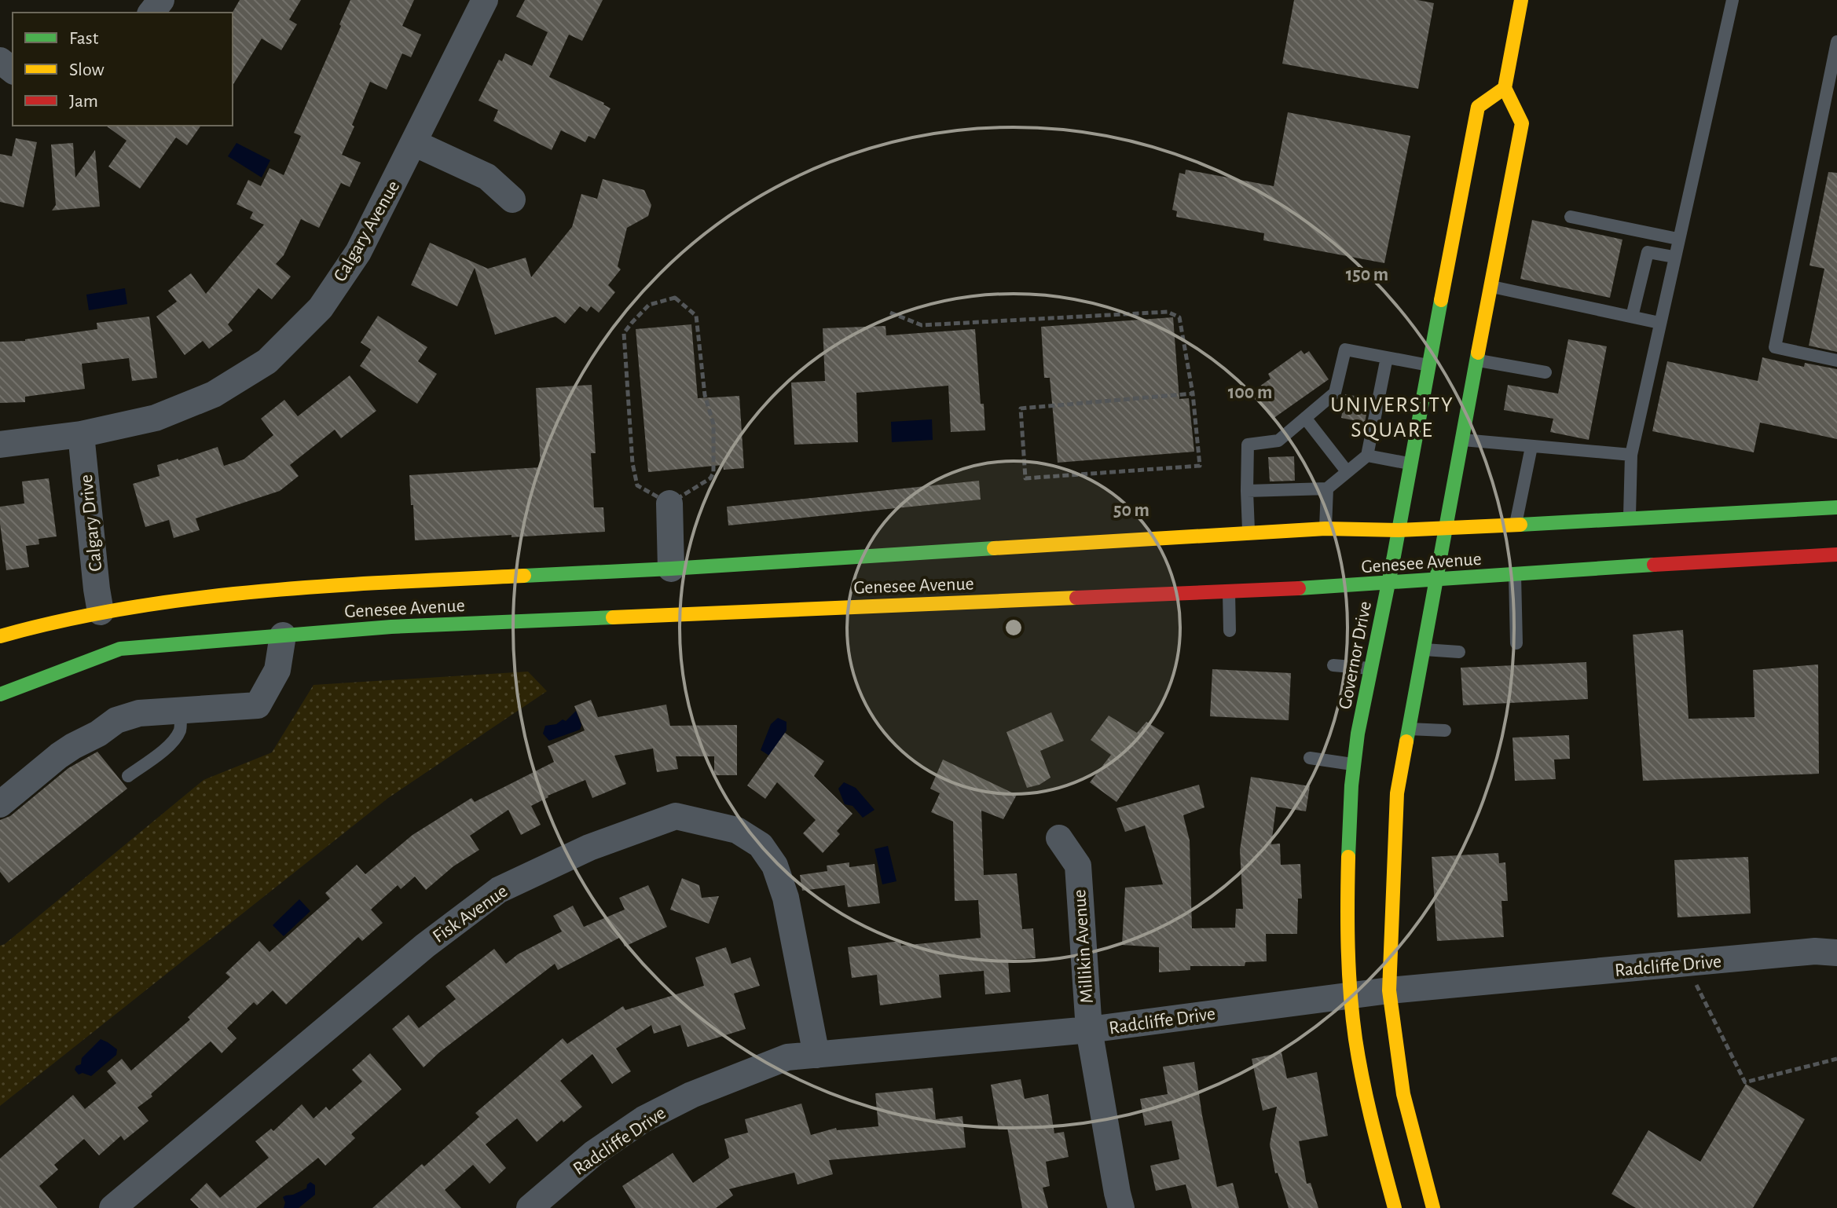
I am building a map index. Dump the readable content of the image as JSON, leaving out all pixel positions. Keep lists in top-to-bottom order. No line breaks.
{"streets":{"main road":["Genesee Avenue","Governor Drive"],"street":["Calgary Avenue","Calgary Drive","Fisk Avenue","Millikin Avenue","Radcliffe Drive"]},"crossings":[["Calgary Avenue","Calgary Drive"],["Calgary Drive","Genesee Avenue"],["Genesee Avenue","Governor Drive"],["Governor Drive","Radcliffe Drive"],["Fisk Avenue","Radcliffe Drive"],["Millikin Avenue","Radcliffe Drive"]],"districts":["UNIVERSITY SQUARE"],"legend":["Fast","Slow","Jam"],"rings":["150 m","100 m","50 m"]}
